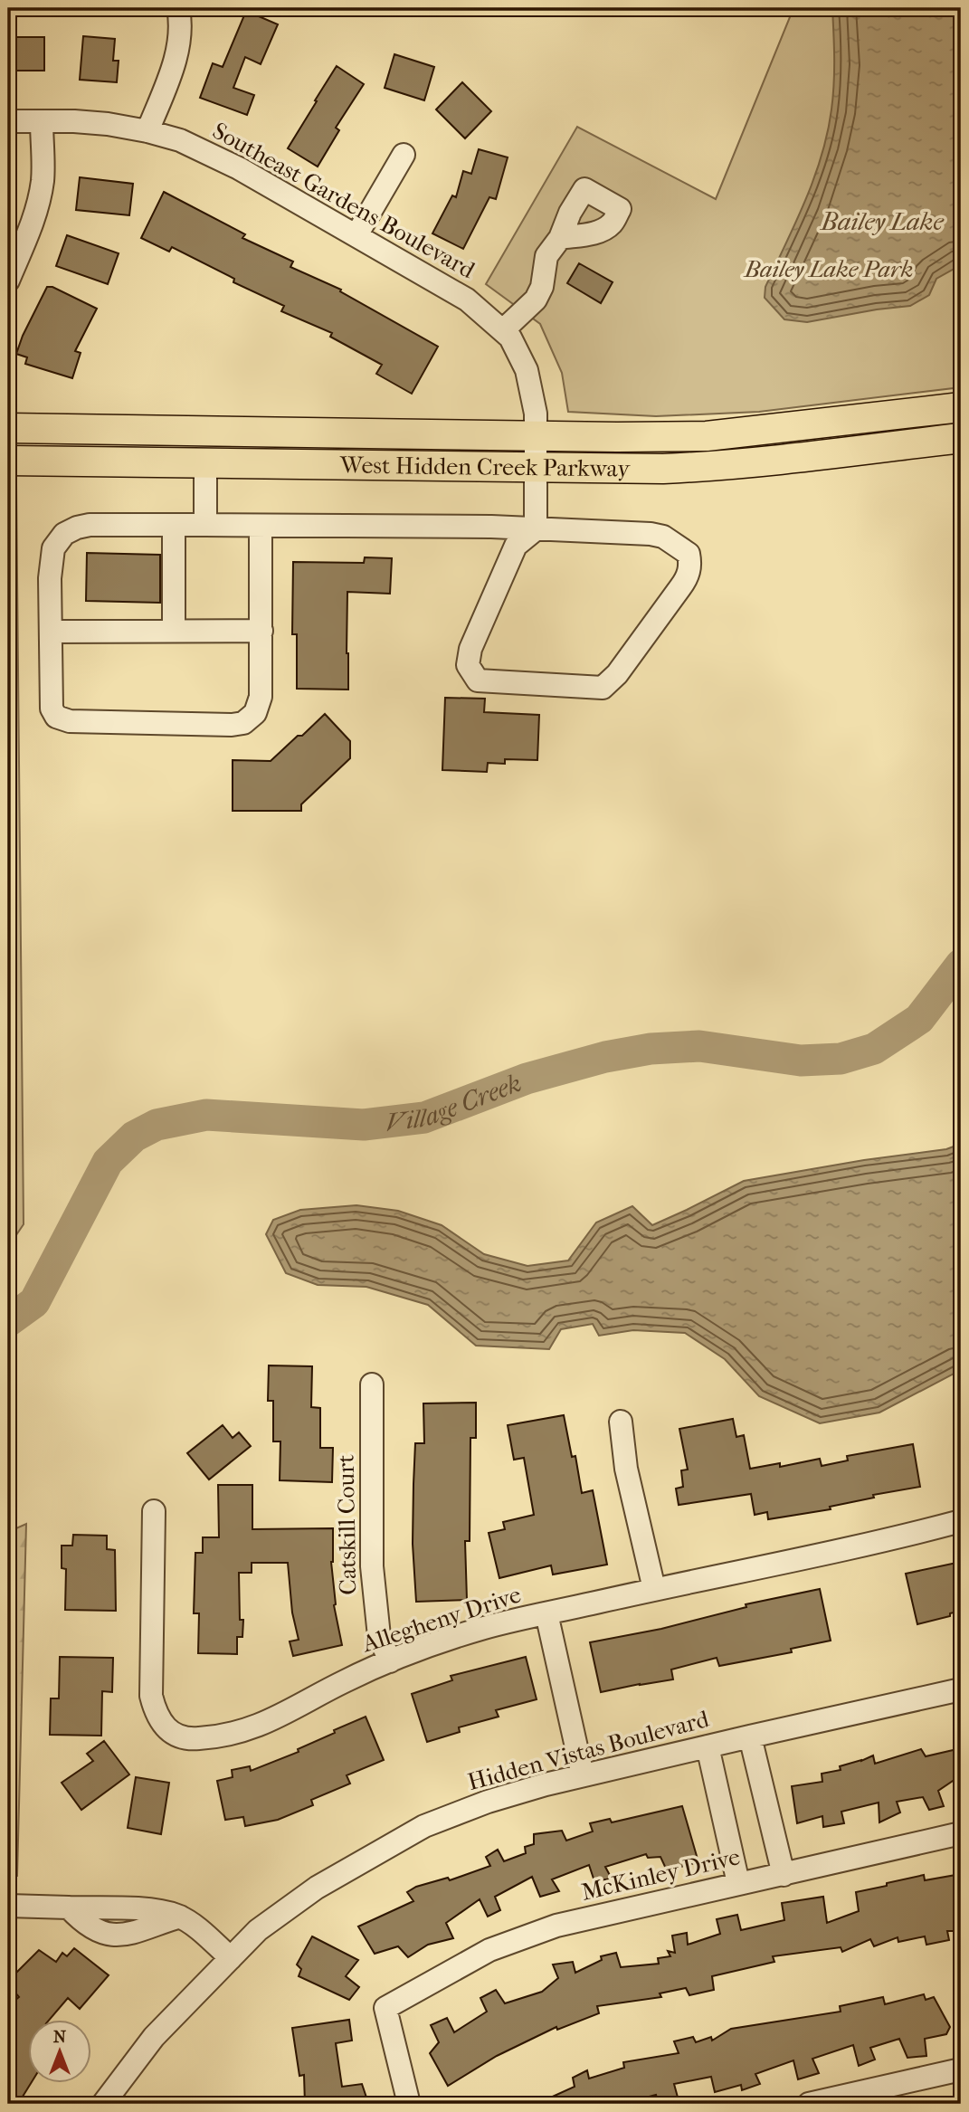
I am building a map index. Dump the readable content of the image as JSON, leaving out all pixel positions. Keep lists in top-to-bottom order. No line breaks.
{"streets":{"main road":["West Hidden Creek Parkway"],"street":["Southeast Gardens Boulevard","Catskill Court","Allegheny Drive","Hidden Vistas Boulevard","McKinley Drive"]},"crossings":[["Southeast Gardens Boulevard","West Hidden Creek Parkway"],["Catskill Court","Allegheny Drive"]],"water":["Bailey Lake","Village Creek"],"parks":["Bailey Lake Park"],"north":"top"}
